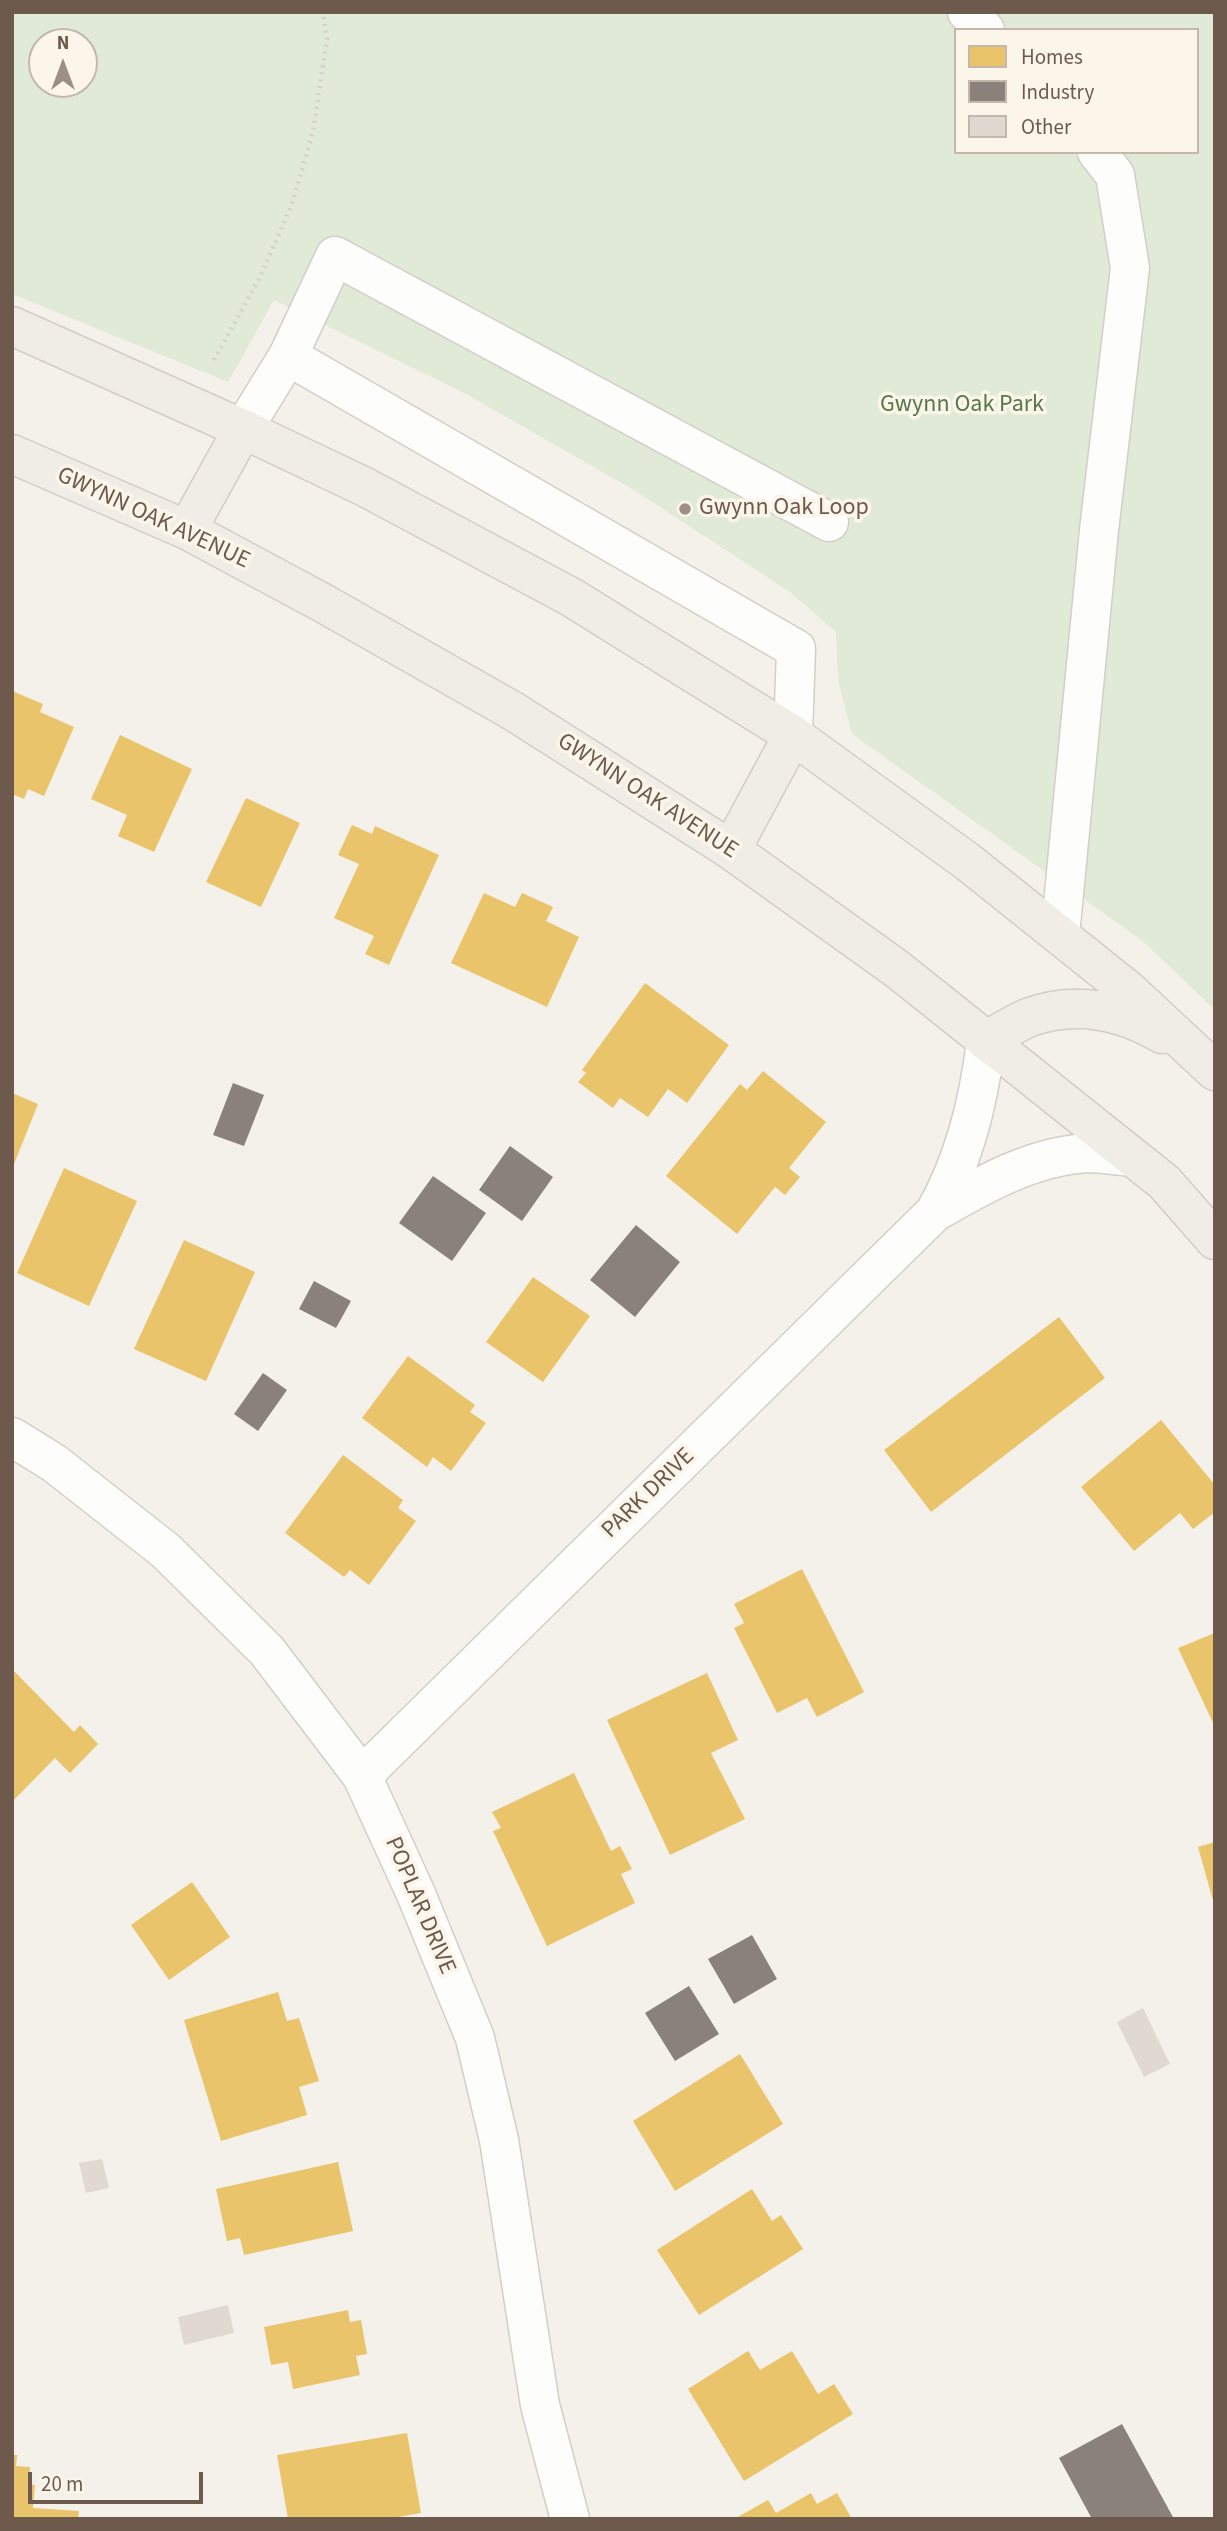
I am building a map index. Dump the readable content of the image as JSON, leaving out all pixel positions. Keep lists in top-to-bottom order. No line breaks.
{"streets":{"main road":["GWYNN OAK AVENUE"],"street":["PARK DRIVE","POPLAR DRIVE"]},"crossings":[["GWYNN OAK AVENUE","PARK DRIVE"],["PARK DRIVE","POPLAR DRIVE"]],"parks":["Gwynn Oak Park"],"places":["Gwynn Oak Loop"],"legend":["Homes","Industry","Other"],"scale_bar":"20 m","north":"top"}
